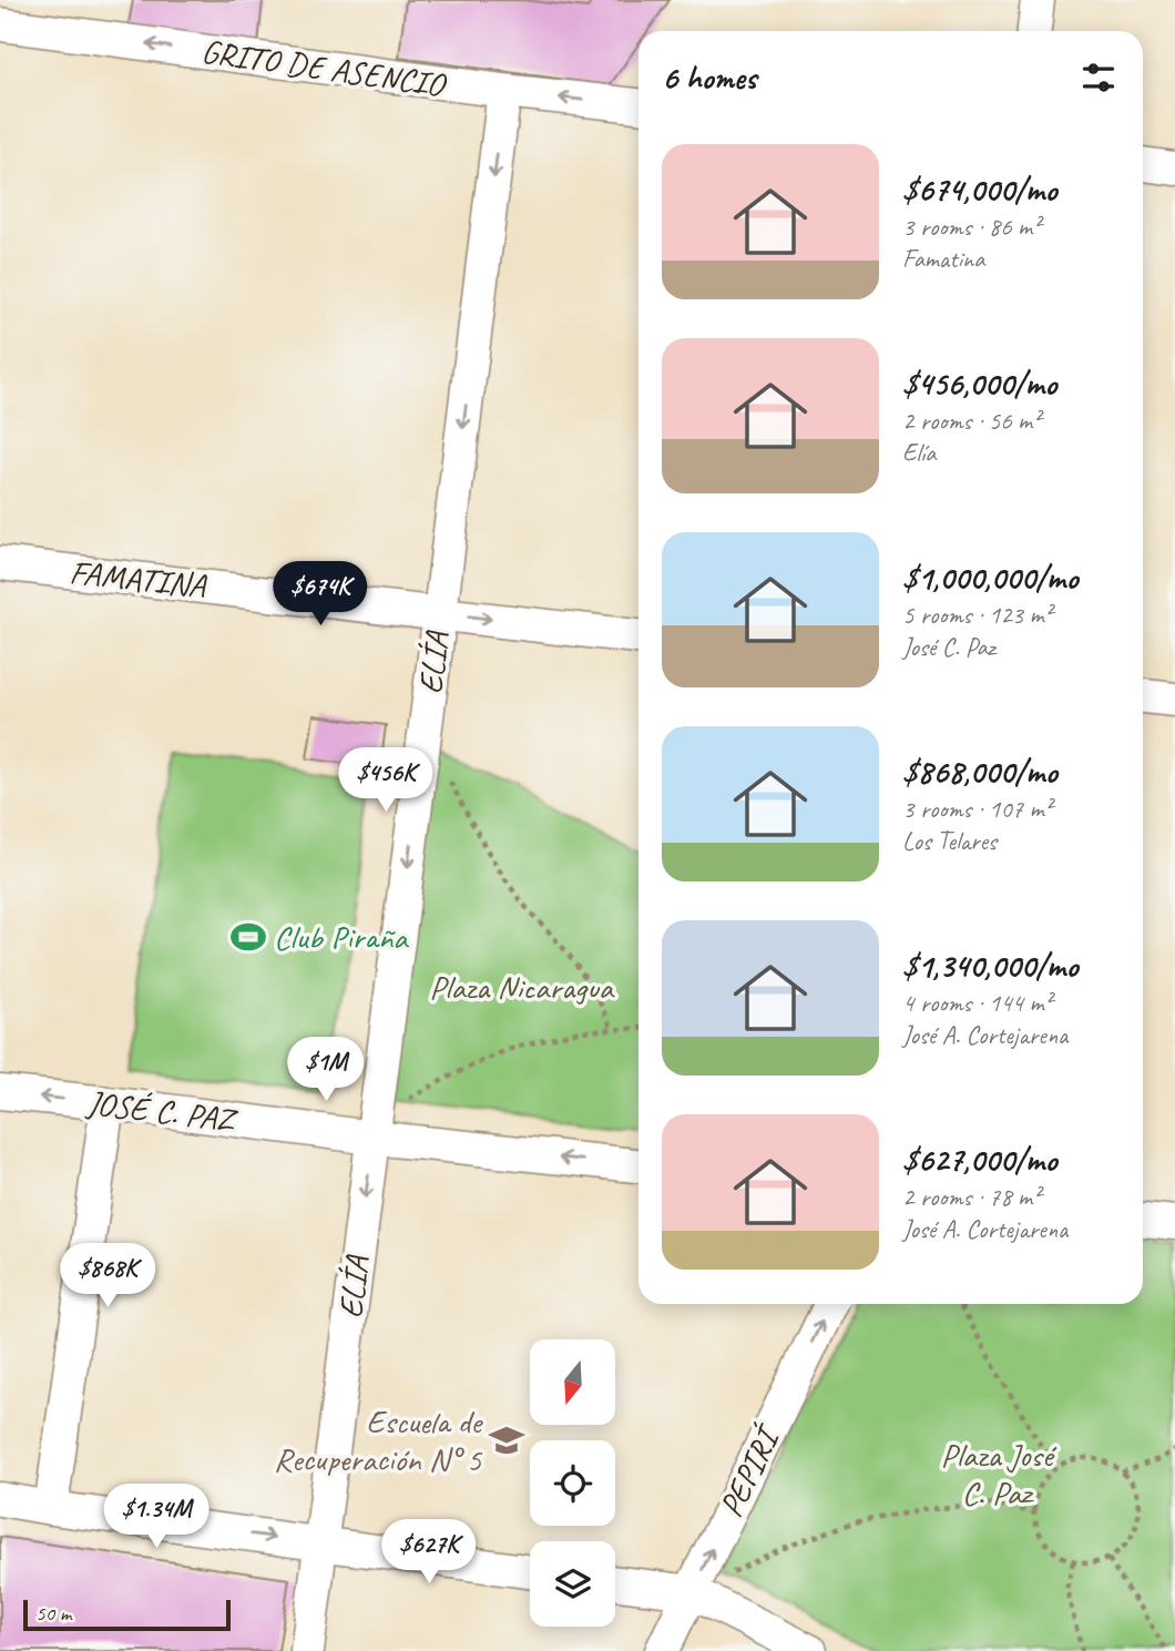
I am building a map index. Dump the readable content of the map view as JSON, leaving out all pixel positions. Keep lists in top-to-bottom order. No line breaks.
{"streets":{"street":["GRITO DE ASENCIO","FAMATINA","ELÍA","JOSÉ C. PAZ","PEPIRÍ"]},"crossings":[["GRITO DE ASENCIO","ELÍA"],["FAMATINA","ELÍA"],["ELÍA","JOSÉ C. PAZ"]],"one_way":["GRITO DE ASENCIO","JOSÉ C. PAZ","PEPIRÍ"],"parks":["Plaza Nicaragua","Plaza José C. Paz"],"places":{"sports":["Club Piraña"],"school or university":["Escuela de Recuperación N° 5"]},"scale_bar":"50 m","north":"bottom","page":{"heading":"6 homes","list":[{"name":"$674,000/mo","note":"3 rooms · 86 m² · Famatina"},{"name":"$456,000/mo","note":"2 rooms · 56 m² · Elía"},{"name":"$1,000,000/mo","note":"5 rooms · 123 m² · José C. Paz"},{"name":"$868,000/mo","note":"3 rooms · 107 m² · Los Telares"},{"name":"$1,340,000/mo","note":"4 rooms · 144 m² · José A. Cortejarena"},{"name":"$627,000/mo","note":"2 rooms · 78 m² · José A. Cortejarena"}],"price":["$674K","$456K","$1M","$868K","$1.34M","$627K"],"scale":"50 m"}}
